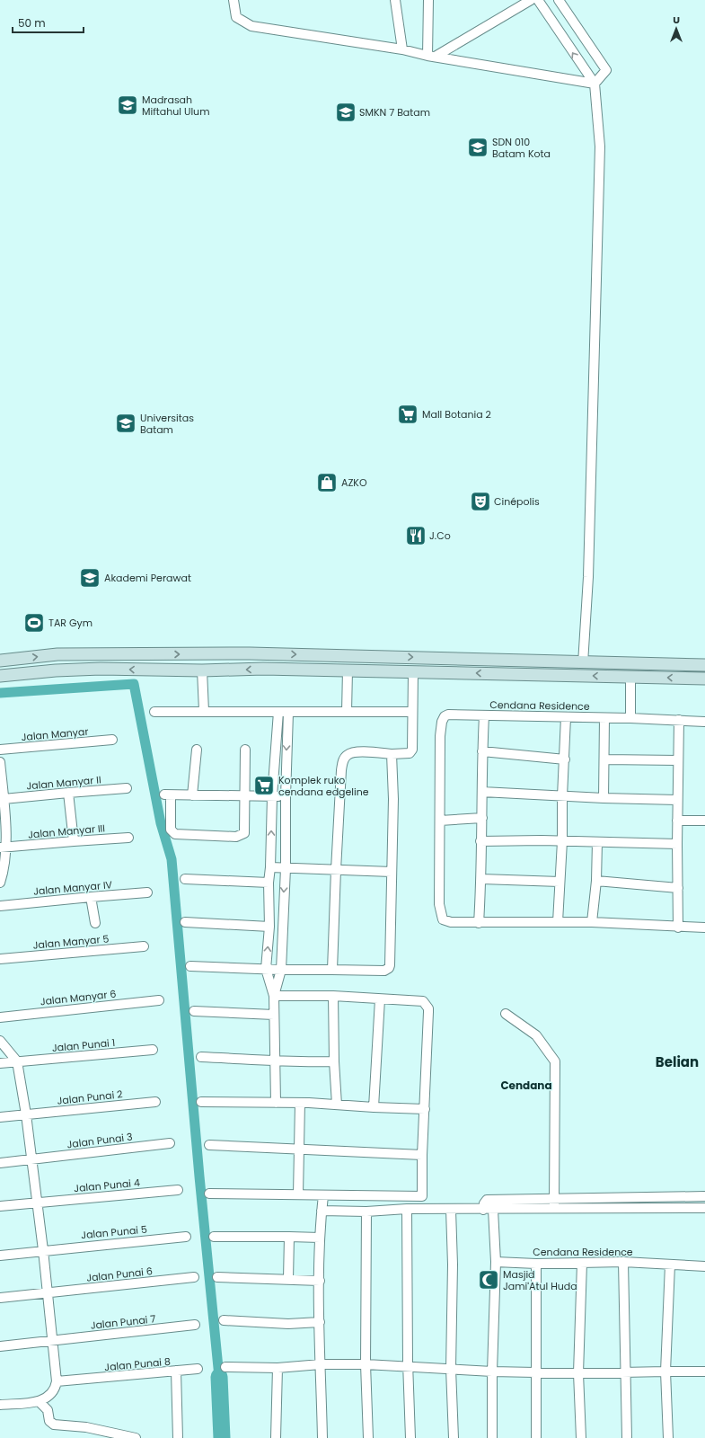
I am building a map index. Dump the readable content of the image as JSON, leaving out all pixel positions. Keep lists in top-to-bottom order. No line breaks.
{"streets":{"street":["Cendana Residence","Jalan Manyar","Jalan Manyar II","Jalan Manyar III","Jalan Manyar IV","Jalan Manyar 5","Jalan Manyar 6","Jalan Punai 1","Jalan Punai 2","Jalan Punai 3","Jalan Punai 4","Jalan Punai 5","Jalan Punai 6","Jalan Punai 7","Jalan Punai 8"]},"districts":["Belian","Cendana"],"places":{"school or university":["Madrasah Miftahul Ulum","SMKN 7 Batam","SDN 010 Batam Kota","Universitas Batam","Akademi Perawat"],"supermarket":["Mall Botania 2","Komplek ruko cendana edgeline"],"shop":["AZKO"],"theatre":["Cinépolis"],"restaurant":["J.Co"],"sports":["TAR Gym"],"mosque":["Masjid Jami'Atul Huda"]},"scale_bar":"50 m","north":"top"}
